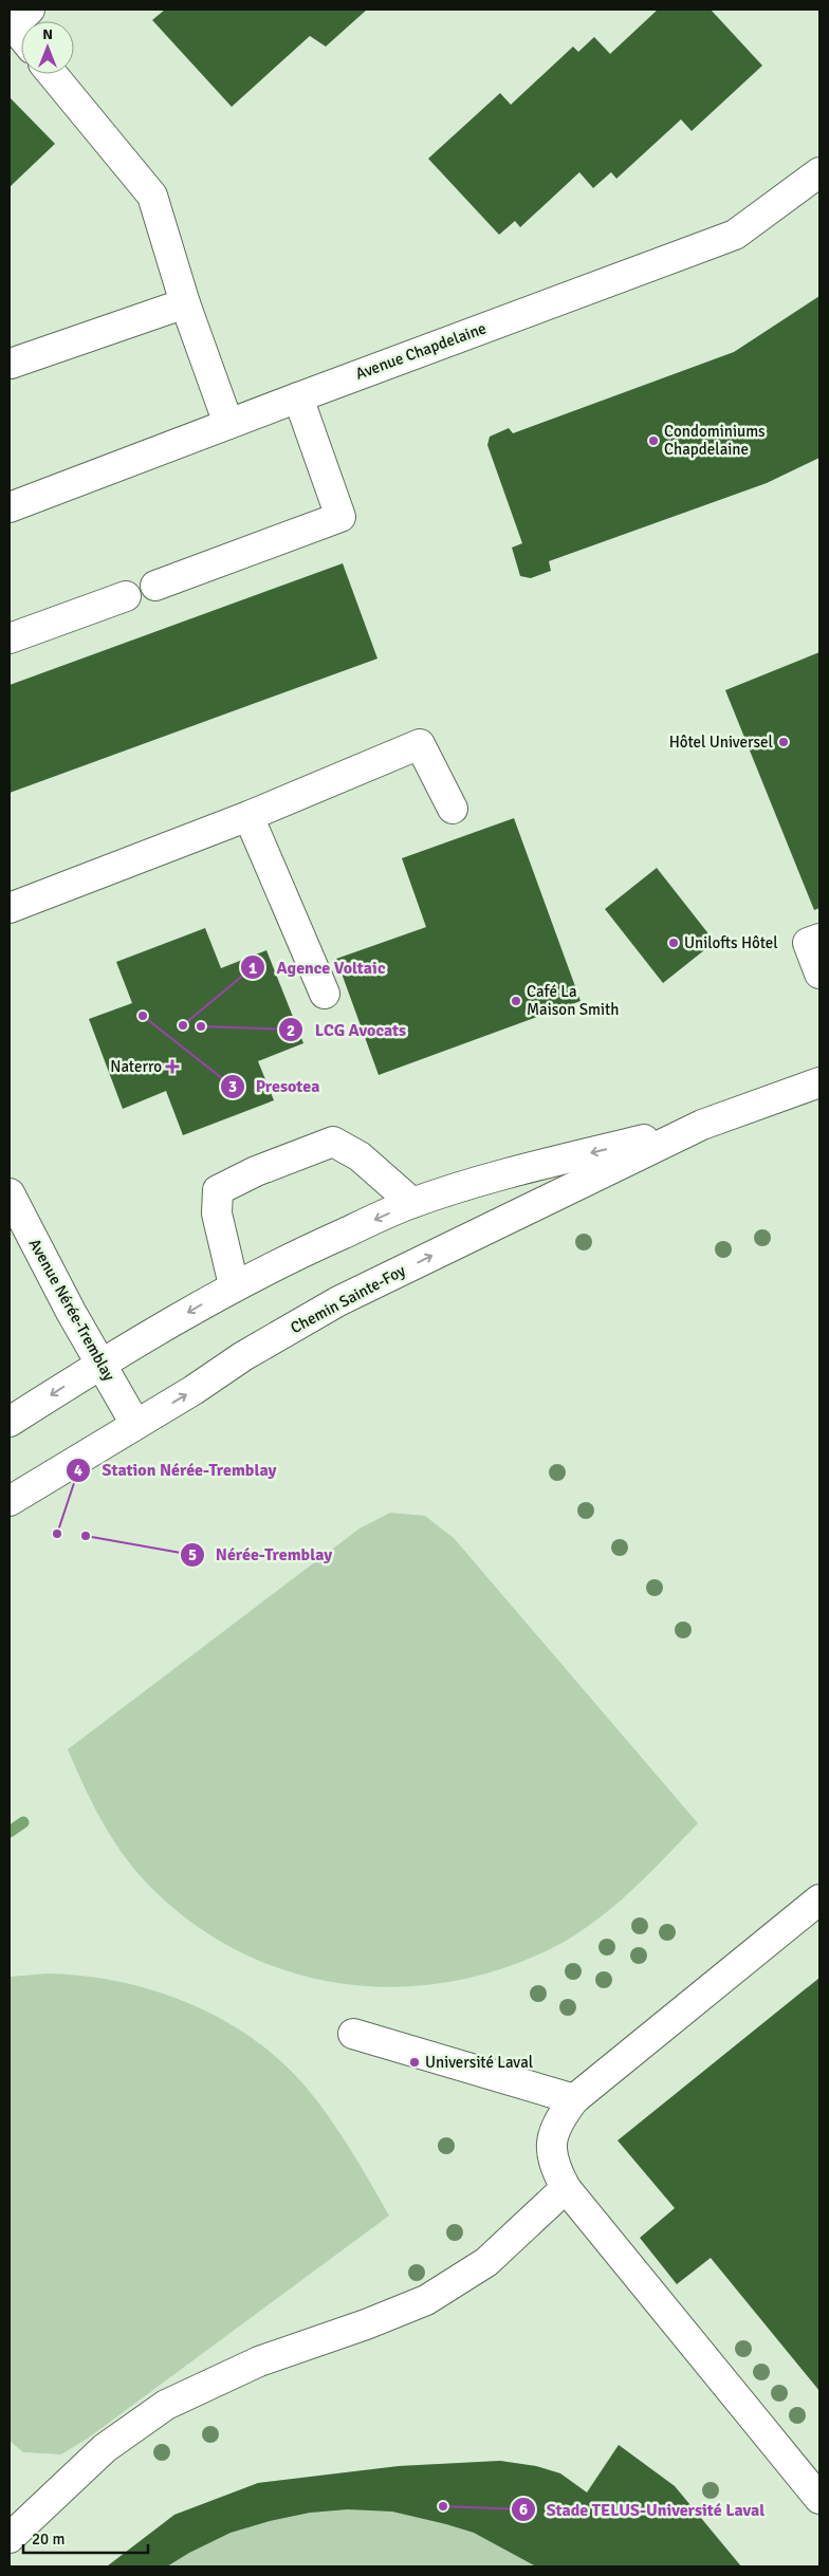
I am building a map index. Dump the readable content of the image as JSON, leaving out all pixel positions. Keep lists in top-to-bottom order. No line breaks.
{"streets":{"main road":["Avenue Chapdelaine","Chemin Sainte-Foy","Avenue Nérée-Tremblay"]},"crossings":[["Chemin Sainte-Foy","Avenue Nérée-Tremblay"]],"places":{"other":["Condominiums Chapdelaine","Hôtel Universel","Unilofts Hôtel","Café La Maison Smith","Presotea","Agence Voltaic","LCG Avocats","Station Nérée-Tremblay","Nérée-Tremblay","Université Laval","Stade TELUS-Université Laval"],"health":["Naterro"]},"scale_bar":"20 m","north":"top"}
